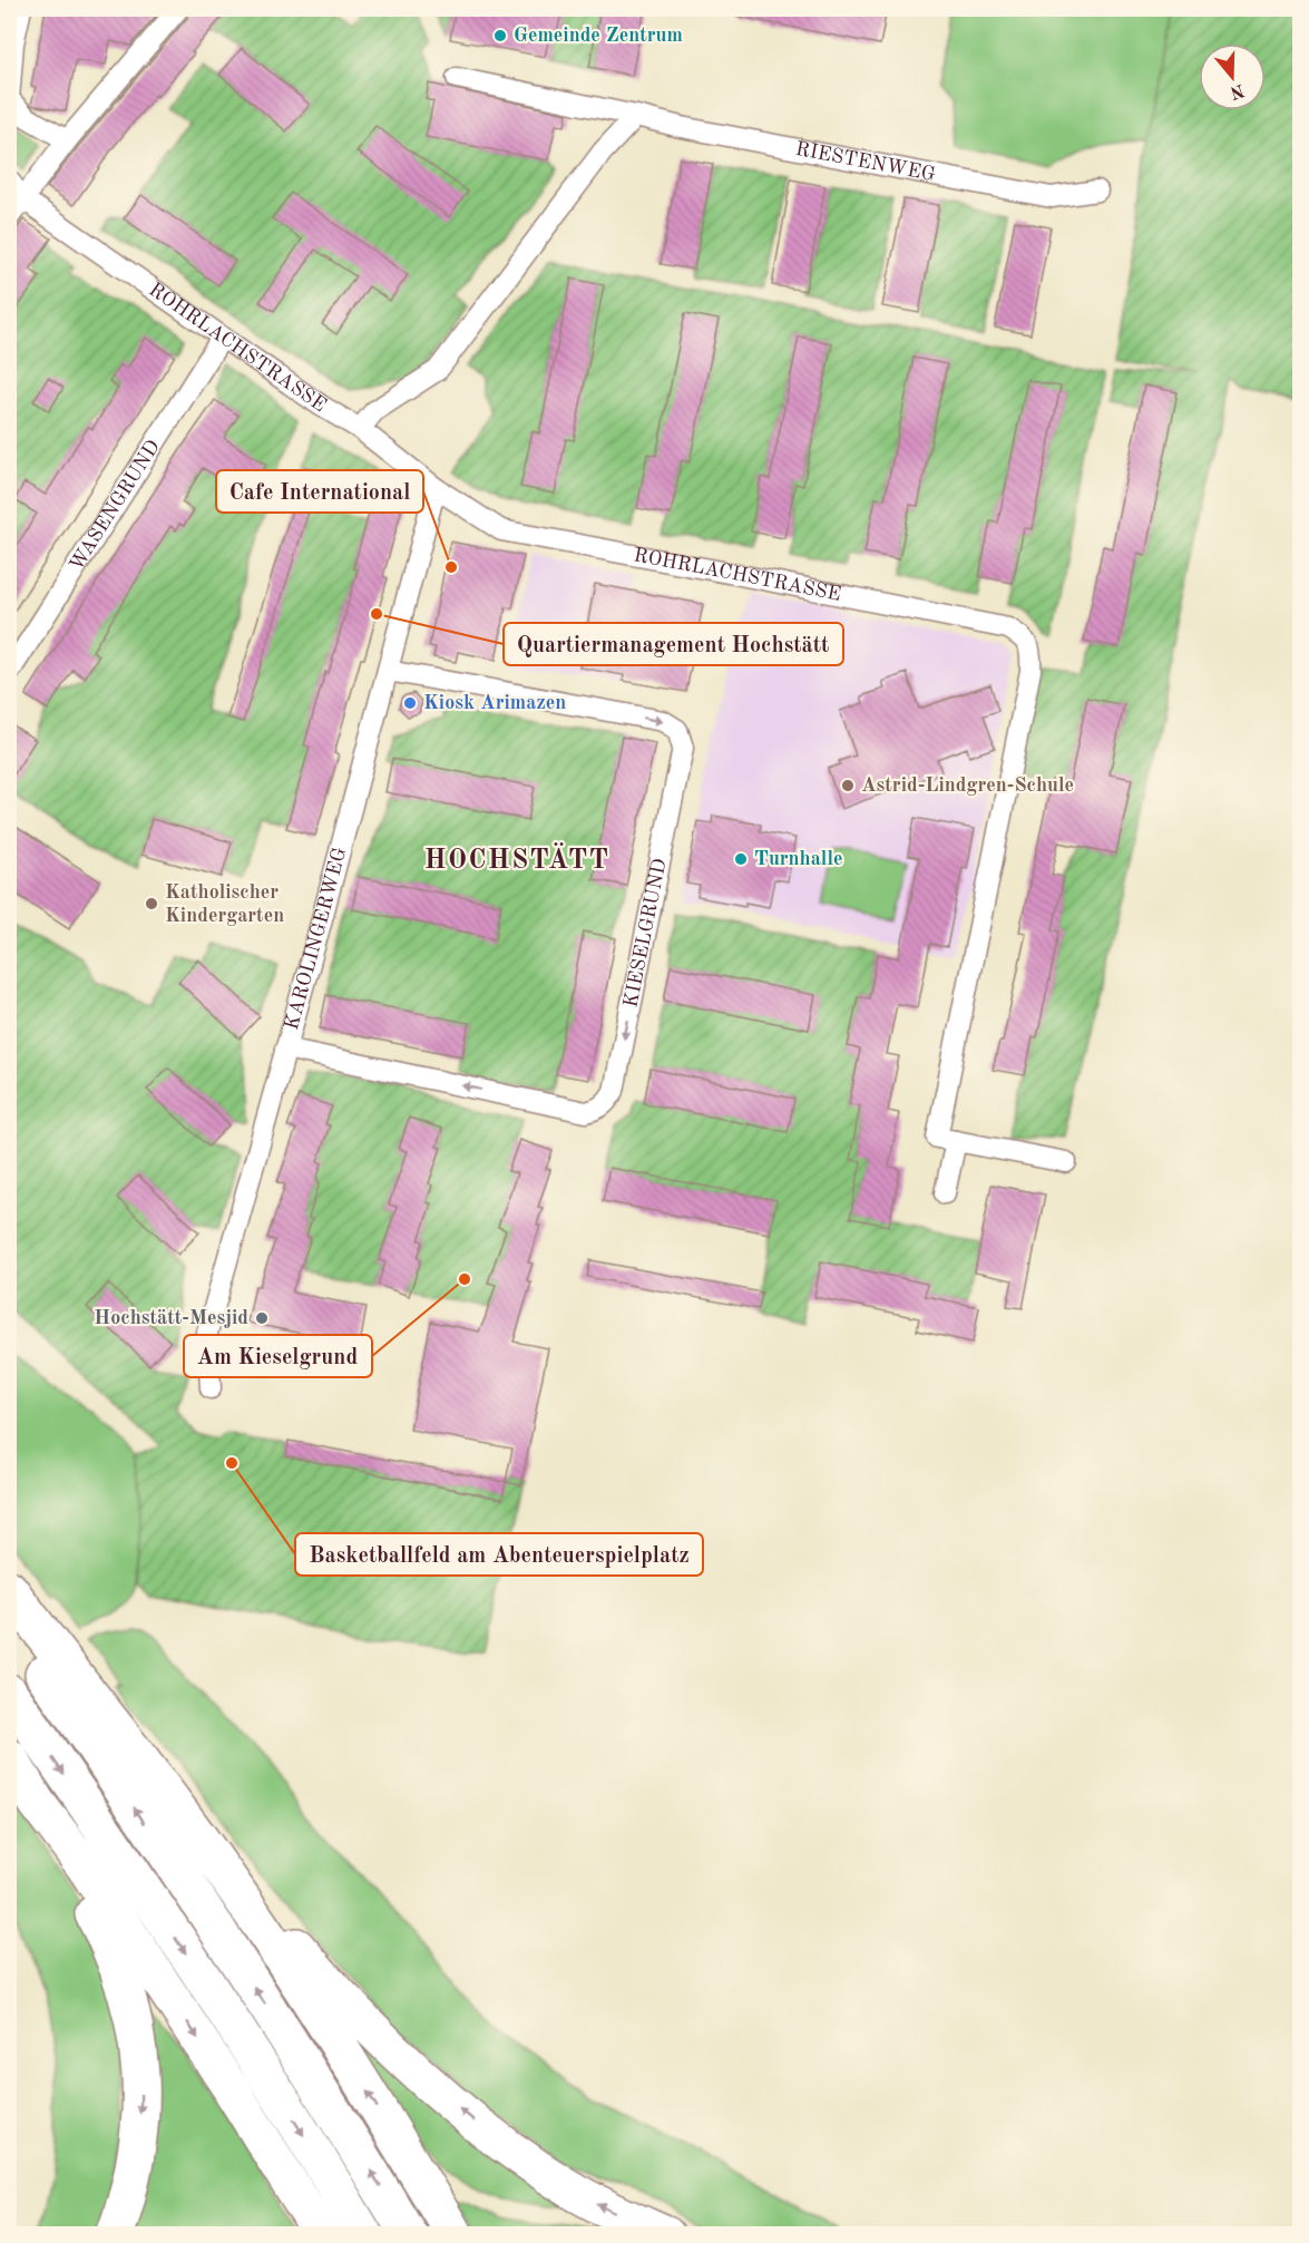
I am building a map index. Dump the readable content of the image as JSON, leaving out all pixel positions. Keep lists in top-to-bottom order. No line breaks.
{"streets":{"street":["RIESTENWEG","ROHRLACHSTRASSE","WASENGRUND","KIESELGRUND","KAROLINGERWEG"]},"crossings":[["ROHRLACHSTRASSE","WASENGRUND"],["ROHRLACHSTRASSE","KAROLINGERWEG"],["KIESELGRUND","KAROLINGERWEG"]],"districts":["HOCHSTÄTT"],"places":["Gemeinde Zentrum","Cafe International","Quartiermanagement Hochstätt","Kiosk Arimazen","Astrid-Lindgren-Schule","Turnhalle","Katholischer Kindergarten","Am Kieselgrund","Hochstätt-Mesjid","Basketballfeld am Abenteuerspielplatz"],"north":"bottom"}
